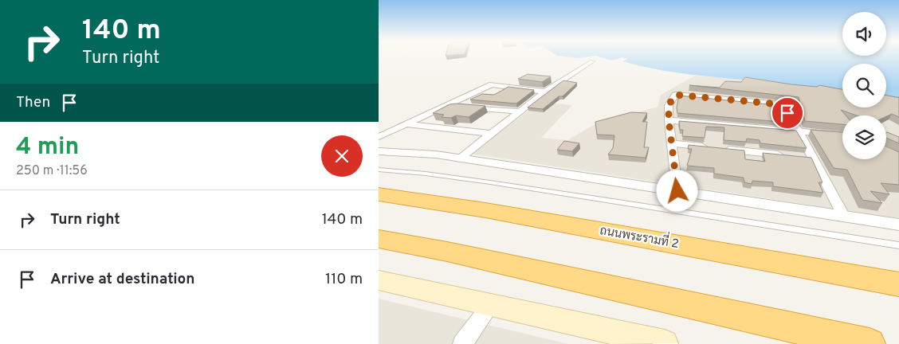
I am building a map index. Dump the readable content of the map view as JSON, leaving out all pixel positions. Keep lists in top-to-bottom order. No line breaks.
{"streets":{"highway":["ถนนพระรามที่ 2"]},"page":{"turn":["140 m","Turn right"],"then":"Then","heading":["4 min","250 m · 11:56"],"list":[{"name":"Turn right","value":"140 m"},{"name":"Arrive at destination","value":"110 m"}]}}
